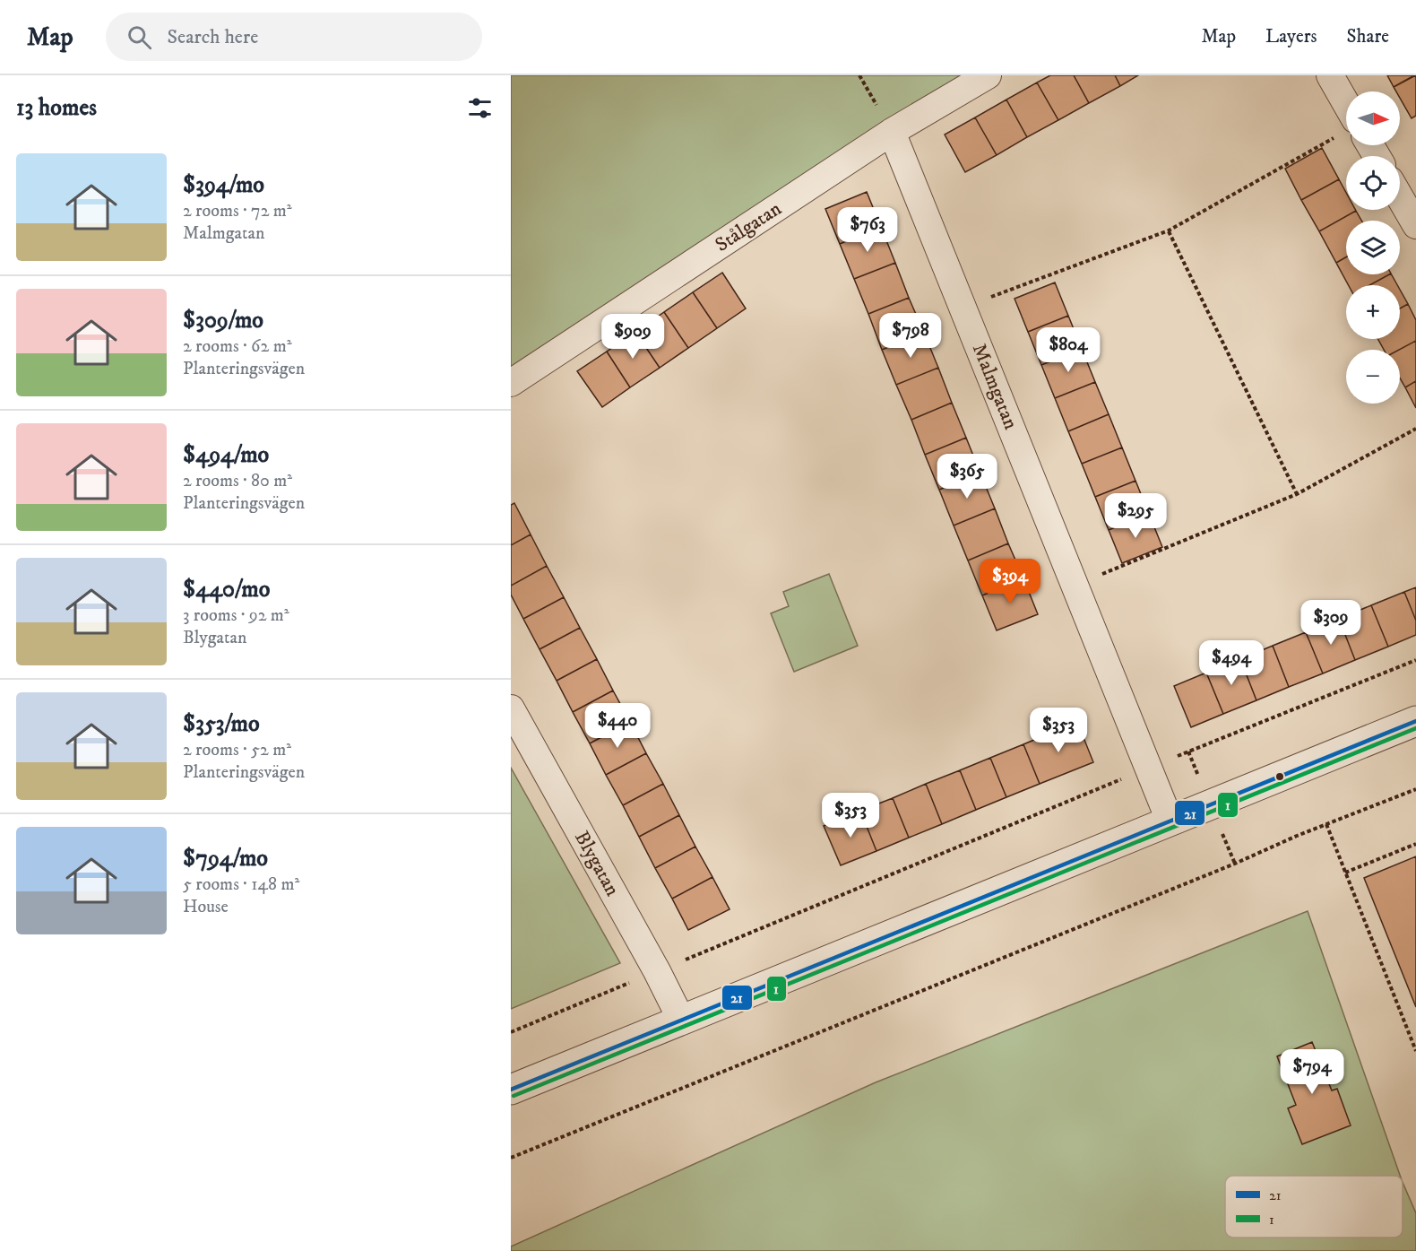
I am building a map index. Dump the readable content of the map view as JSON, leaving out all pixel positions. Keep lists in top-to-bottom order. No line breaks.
{"streets":{"street":["Stålgatan","Malmgatan","Blygatan"]},"crossings":[["Stålgatan","Malmgatan"]],"lines":["transit line 21","transit line 1"],"legend":["21","1"],"north":"right","page":{"header":"Map","search":"Search here","nav":["Map","Layers","Share"],"heading":"13 homes","map_buttons":["+","−"],"list":[{"name":"$394/mo","note":"2 rooms · 72 m² · Malmgatan"},{"name":"$309/mo","note":"2 rooms · 62 m² · Planteringsvägen"},{"name":"$494/mo","note":"2 rooms · 80 m² · Planteringsvägen"},{"name":"$440/mo","note":"3 rooms · 92 m² · Blygatan"},{"name":"$353/mo","note":"2 rooms · 52 m² · Planteringsvägen"},{"name":"$794/mo","note":"5 rooms · 148 m² · House"}],"price":["$763","$798","$909","$804","$365","$295","$394","$309","$494","$440","$353","$353","$794"]}}
